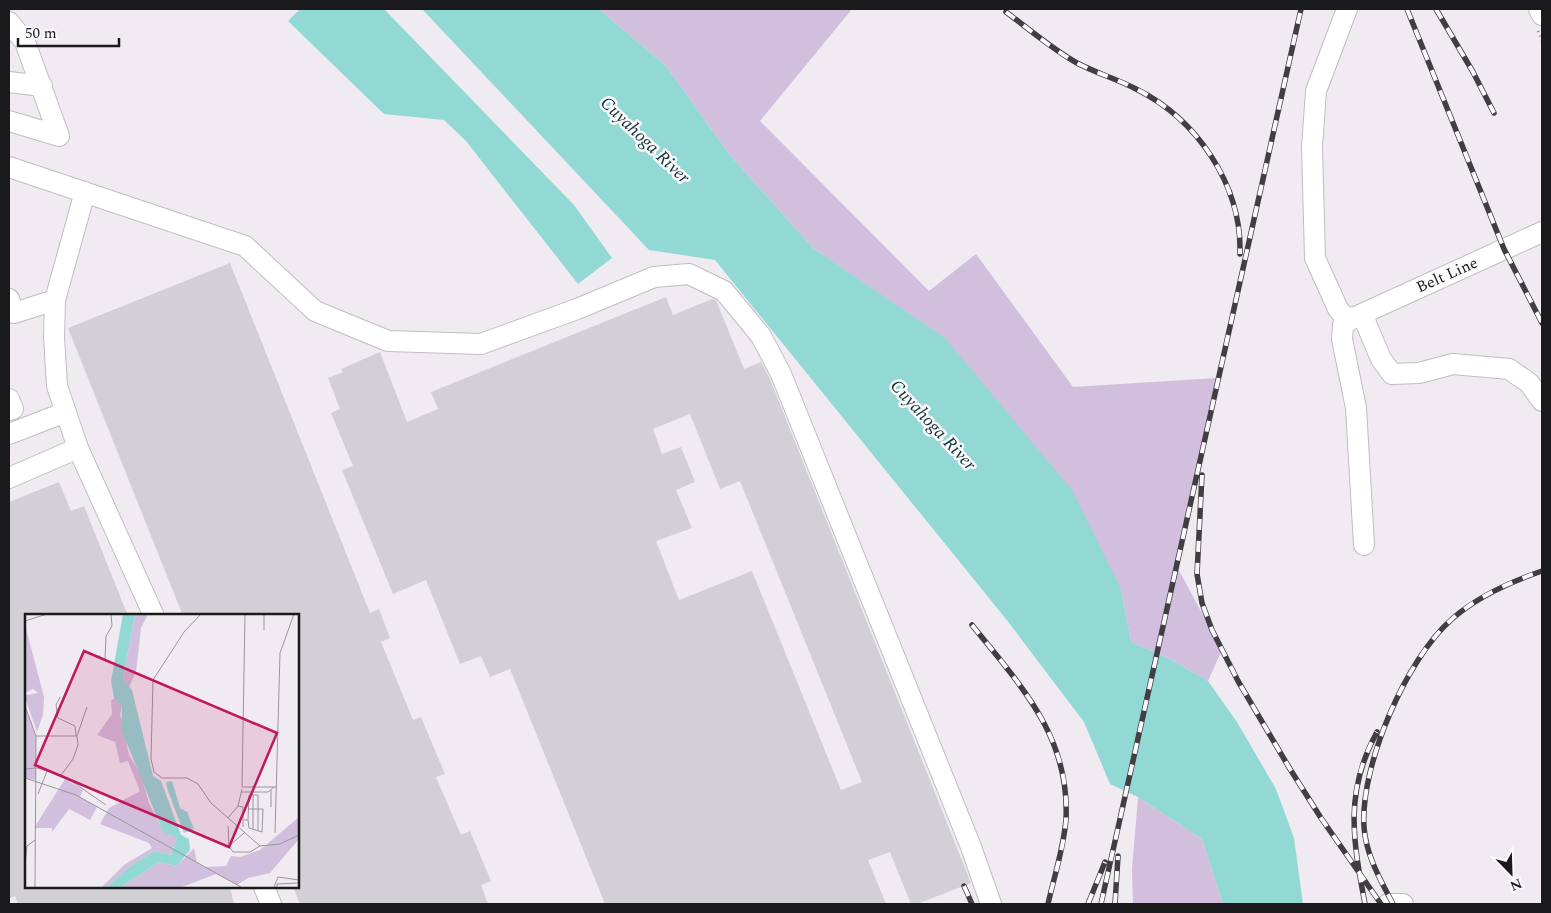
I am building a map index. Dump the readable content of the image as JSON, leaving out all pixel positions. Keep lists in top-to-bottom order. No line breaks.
{"streets":{"street":["Belt Line"]},"water":["Cuyahoga River"],"scale_bar":"50 m","north":"bottom right"}
